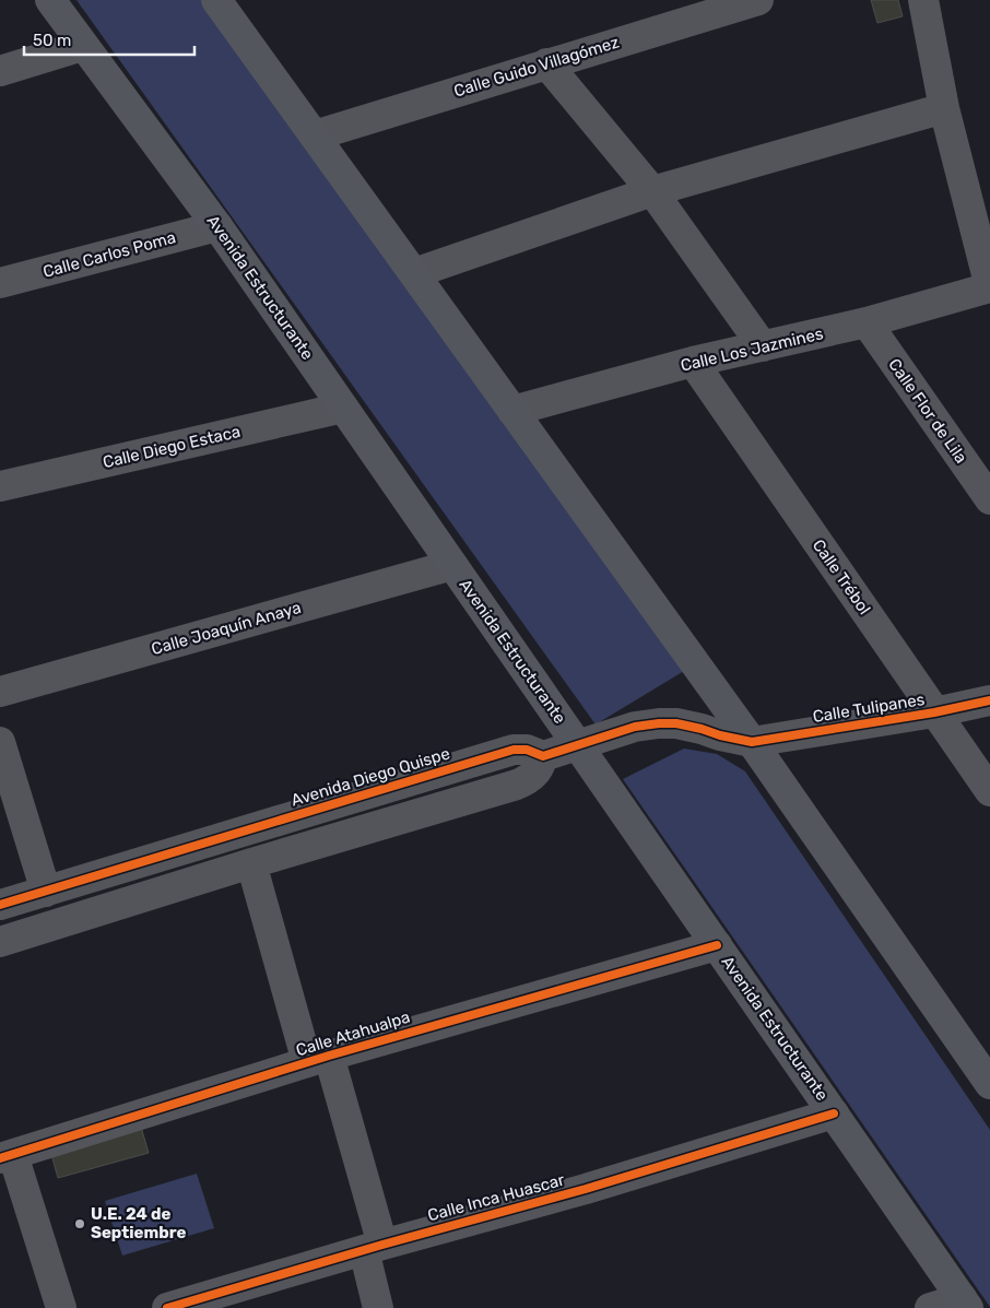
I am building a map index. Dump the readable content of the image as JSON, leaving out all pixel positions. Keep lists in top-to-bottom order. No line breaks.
{"streets":{"main road":["Avenida Estructurante"],"street":["Calle Guido Villagómez","Calle Carlos Poma","Calle Los Jazmines","Calle Flor de Lila","Calle Diego Estaca","Calle Trébol","Calle Joaquín Anaya","Calle Tulipanes","Avenida Diego Quispe","Calle Atahualpa","Calle Inca Huascar"]},"crossings":[["Calle Carlos Poma","Avenida Estructurante"],["Avenida Estructurante","Calle Diego Estaca"],["Avenida Estructurante","Calle Joaquín Anaya"],["Avenida Estructurante","Calle Atahualpa"],["Avenida Estructurante","Calle Inca Huascar"],["Calle Los Jazmines","Calle Flor de Lila"],["Calle Los Jazmines","Calle Trébol"],["Calle Trébol","Calle Tulipanes"]],"places":["U.E. 24 de Septiembre"],"scale_bar":"50 m"}
